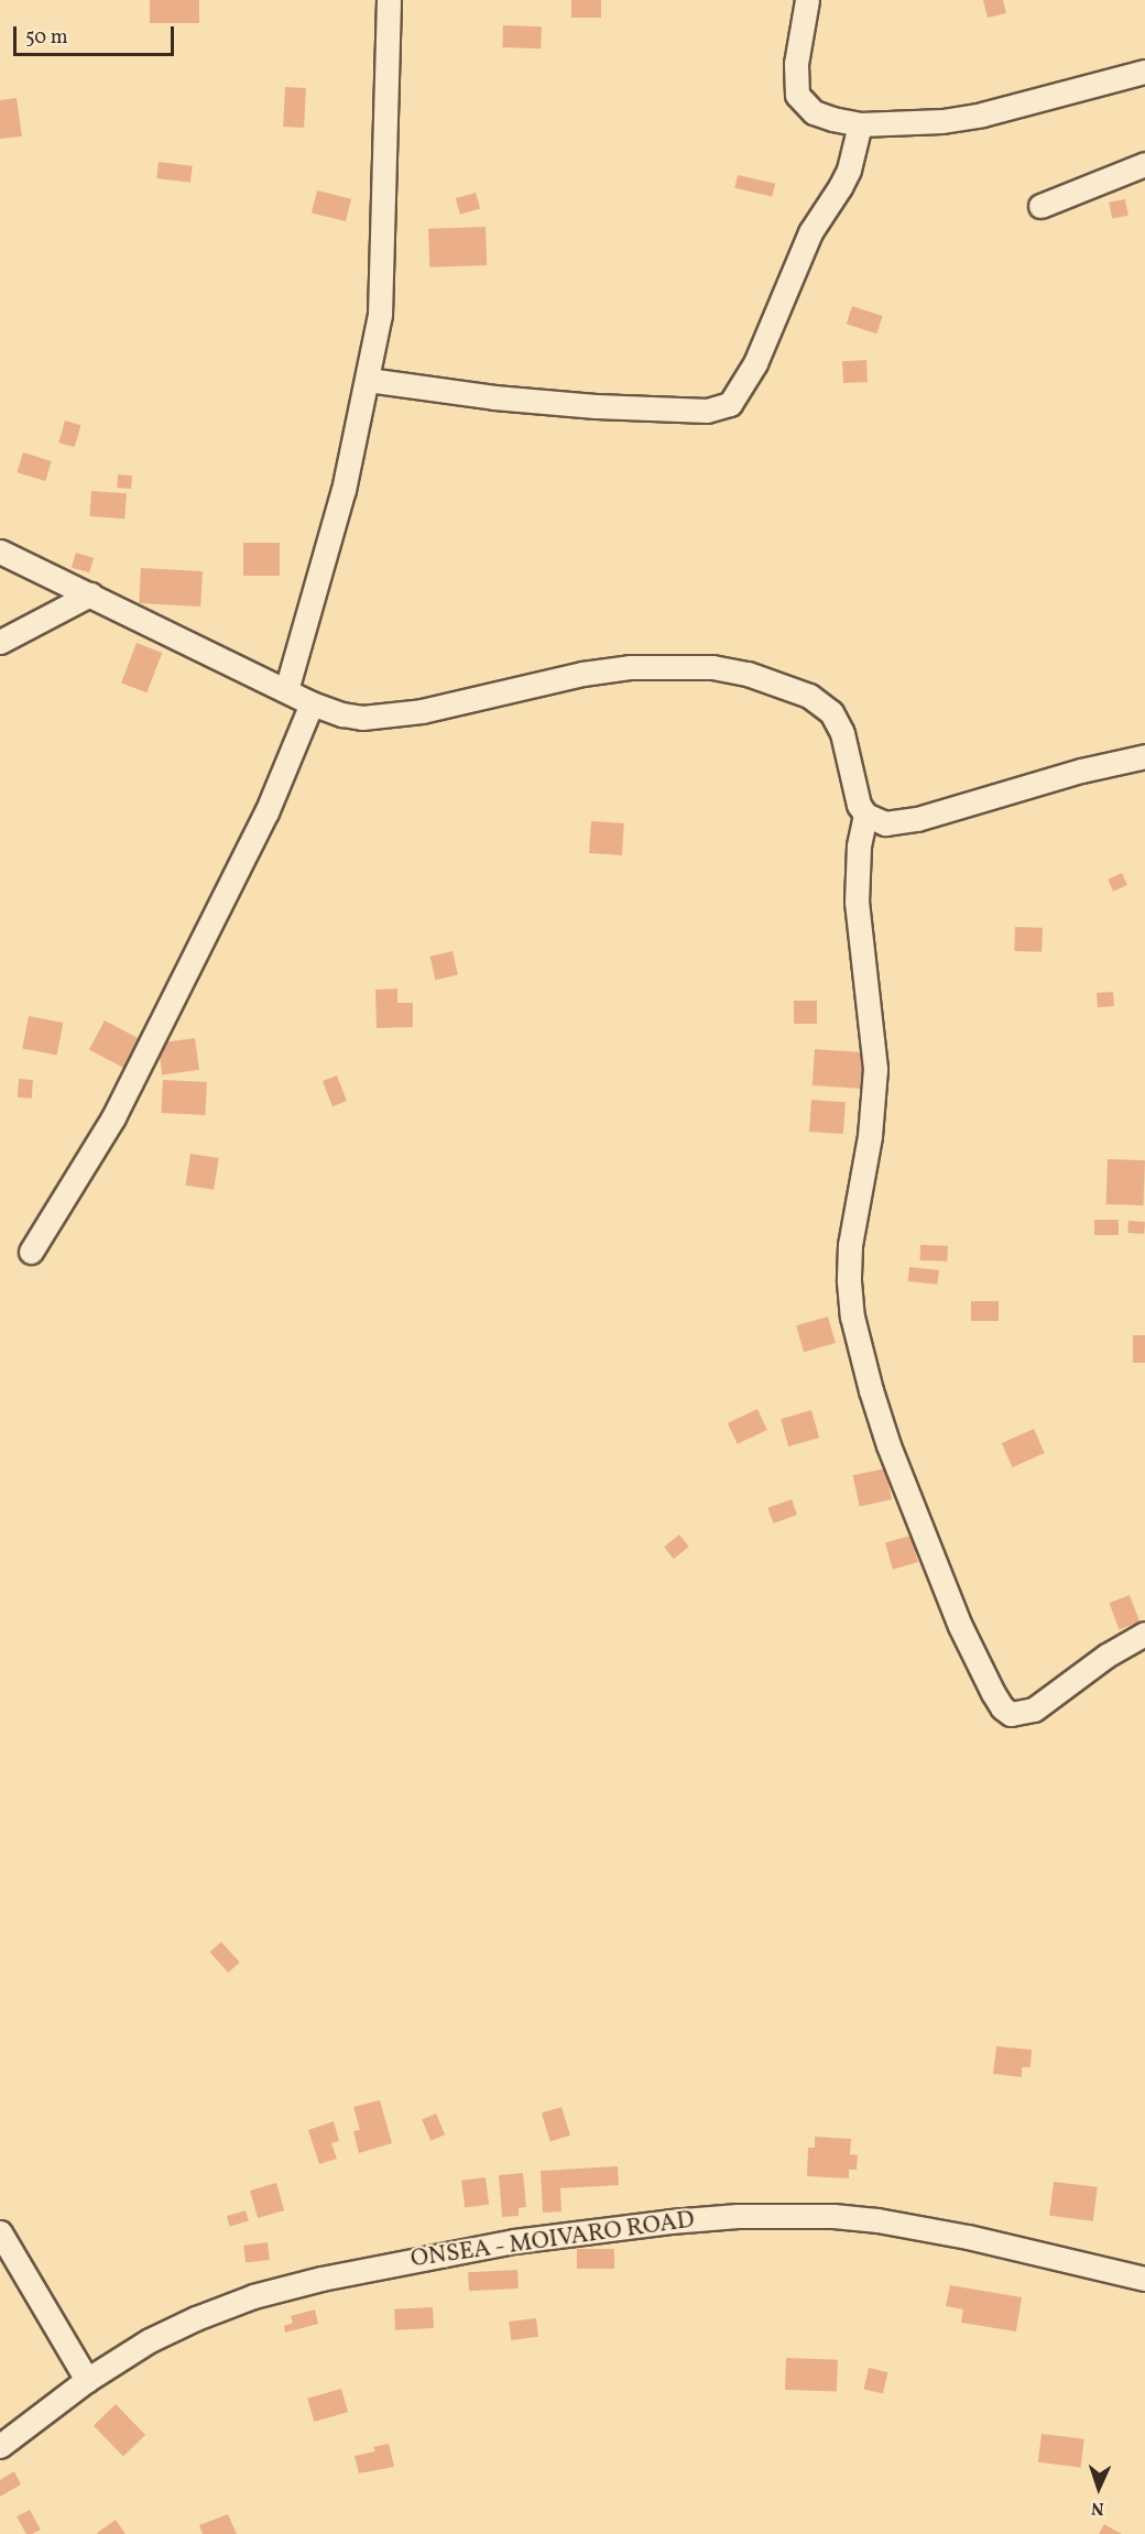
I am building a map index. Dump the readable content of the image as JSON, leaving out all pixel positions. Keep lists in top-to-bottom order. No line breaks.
{"streets":{"street":["ONSEA - MOIVARO ROAD"]},"scale_bar":"50 m","north":"bottom"}
